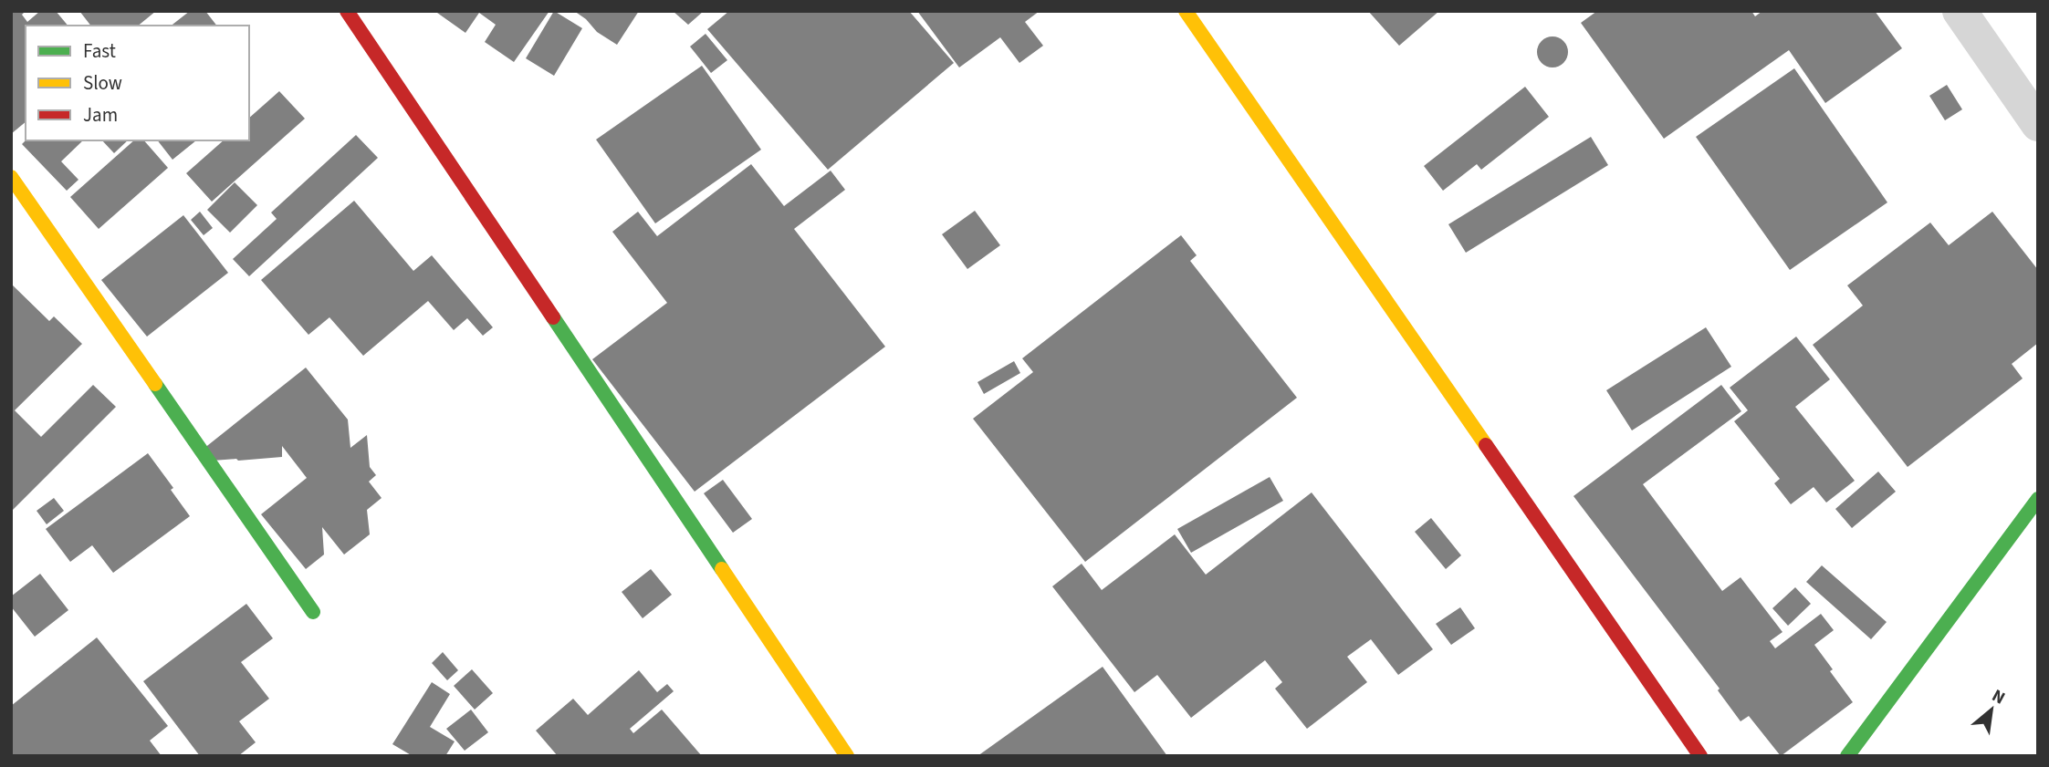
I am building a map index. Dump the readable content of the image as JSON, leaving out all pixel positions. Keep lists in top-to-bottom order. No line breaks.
{"legend":["Fast","Slow","Jam"],"north":"top right"}
